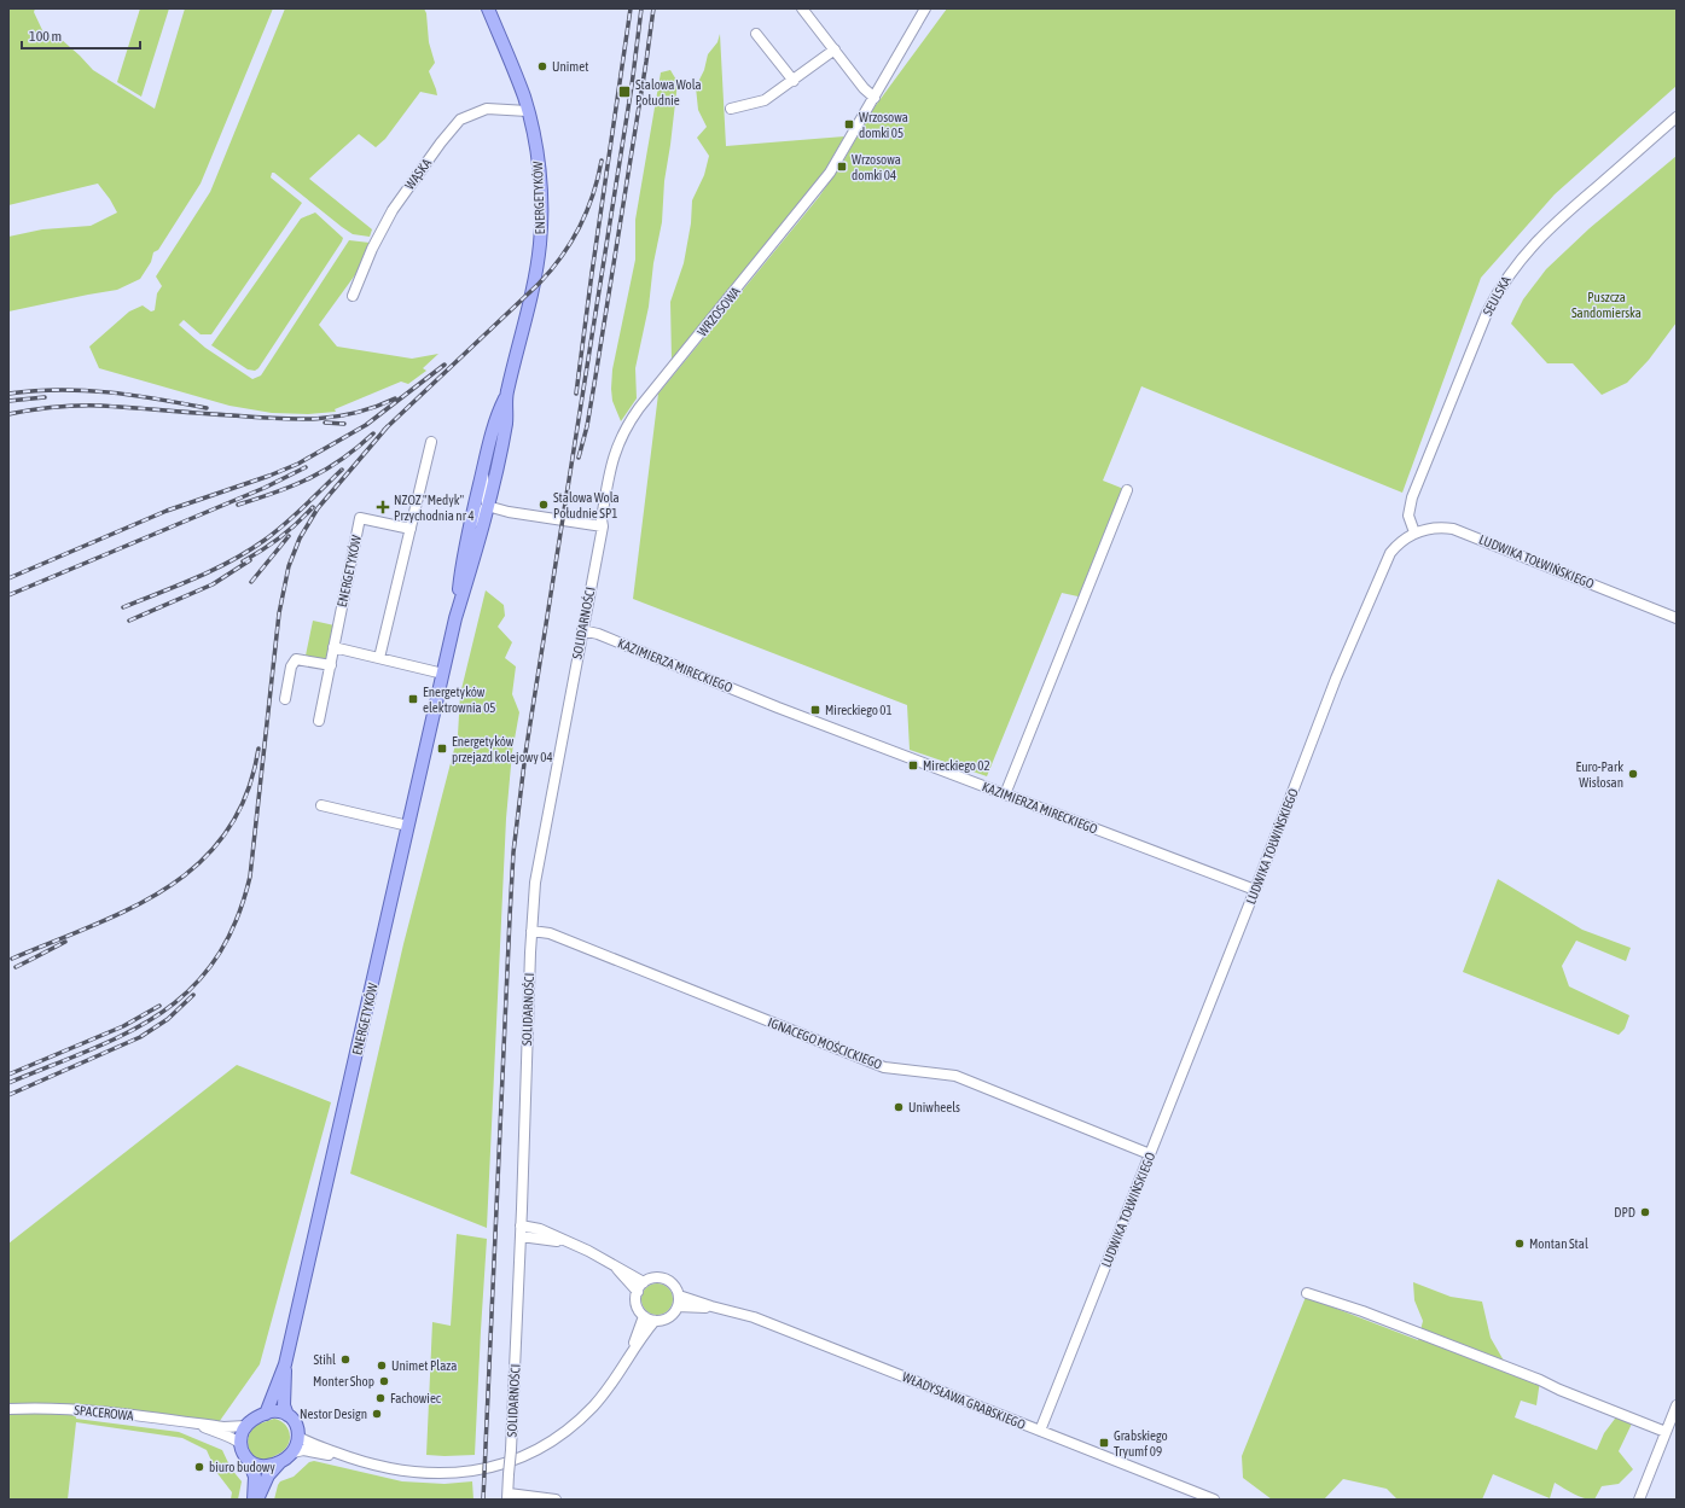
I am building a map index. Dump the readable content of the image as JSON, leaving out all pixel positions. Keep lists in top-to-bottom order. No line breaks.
{"streets":{"main road":["ENERGETYKÓW"],"street":["WĄSKA","SEULSKA","WRZOSOWA","LUDWIKA TOŁWIŃSKIEGO","SOLIDARNOŚCI","KAZIMIERZA MIRECKIEGO","IGNACEGO MOŚCICKIEGO","WŁADYSŁAWA GRABSKIEGO","SPACEROWA"]},"crossings":[["WĄSKA","ENERGETYKÓW"],["ENERGETYKÓW","SPACEROWA"],["SEULSKA","LUDWIKA TOŁWIŃSKIEGO"],["WRZOSOWA","SOLIDARNOŚCI"],["LUDWIKA TOŁWIŃSKIEGO","KAZIMIERZA MIRECKIEGO"],["LUDWIKA TOŁWIŃSKIEGO","IGNACEGO MOŚCICKIEGO"],["LUDWIKA TOŁWIŃSKIEGO","WŁADYSŁAWA GRABSKIEGO"],["SOLIDARNOŚCI","KAZIMIERZA MIRECKIEGO"],["SOLIDARNOŚCI","IGNACEGO MOŚCICKIEGO"]],"parks":["Puszcza Sandomierska"],"places":{"other":["Unimet","Stalowa Wola Południe SP1","Euro-Park Wisłosan","Uniwheels","DPD","Montan Stal","Stihl","Unimet Plaza","Monter Shop","Fachowiec","Nestor Design","biuro budowy"],"transit":["Stalowa Wola Południe","Wrzosowa domki 05","Wrzosowa domki 04","Energetyków elektrownia 05","Mireckiego 01","Energetyków przejazd kolejowy 04","Mireckiego 02","Grabskiego Tryumf 09"],"health":["NZOZ \"Medyk\" Przychodnia nr 4"]},"scale_bar":"100 m"}
